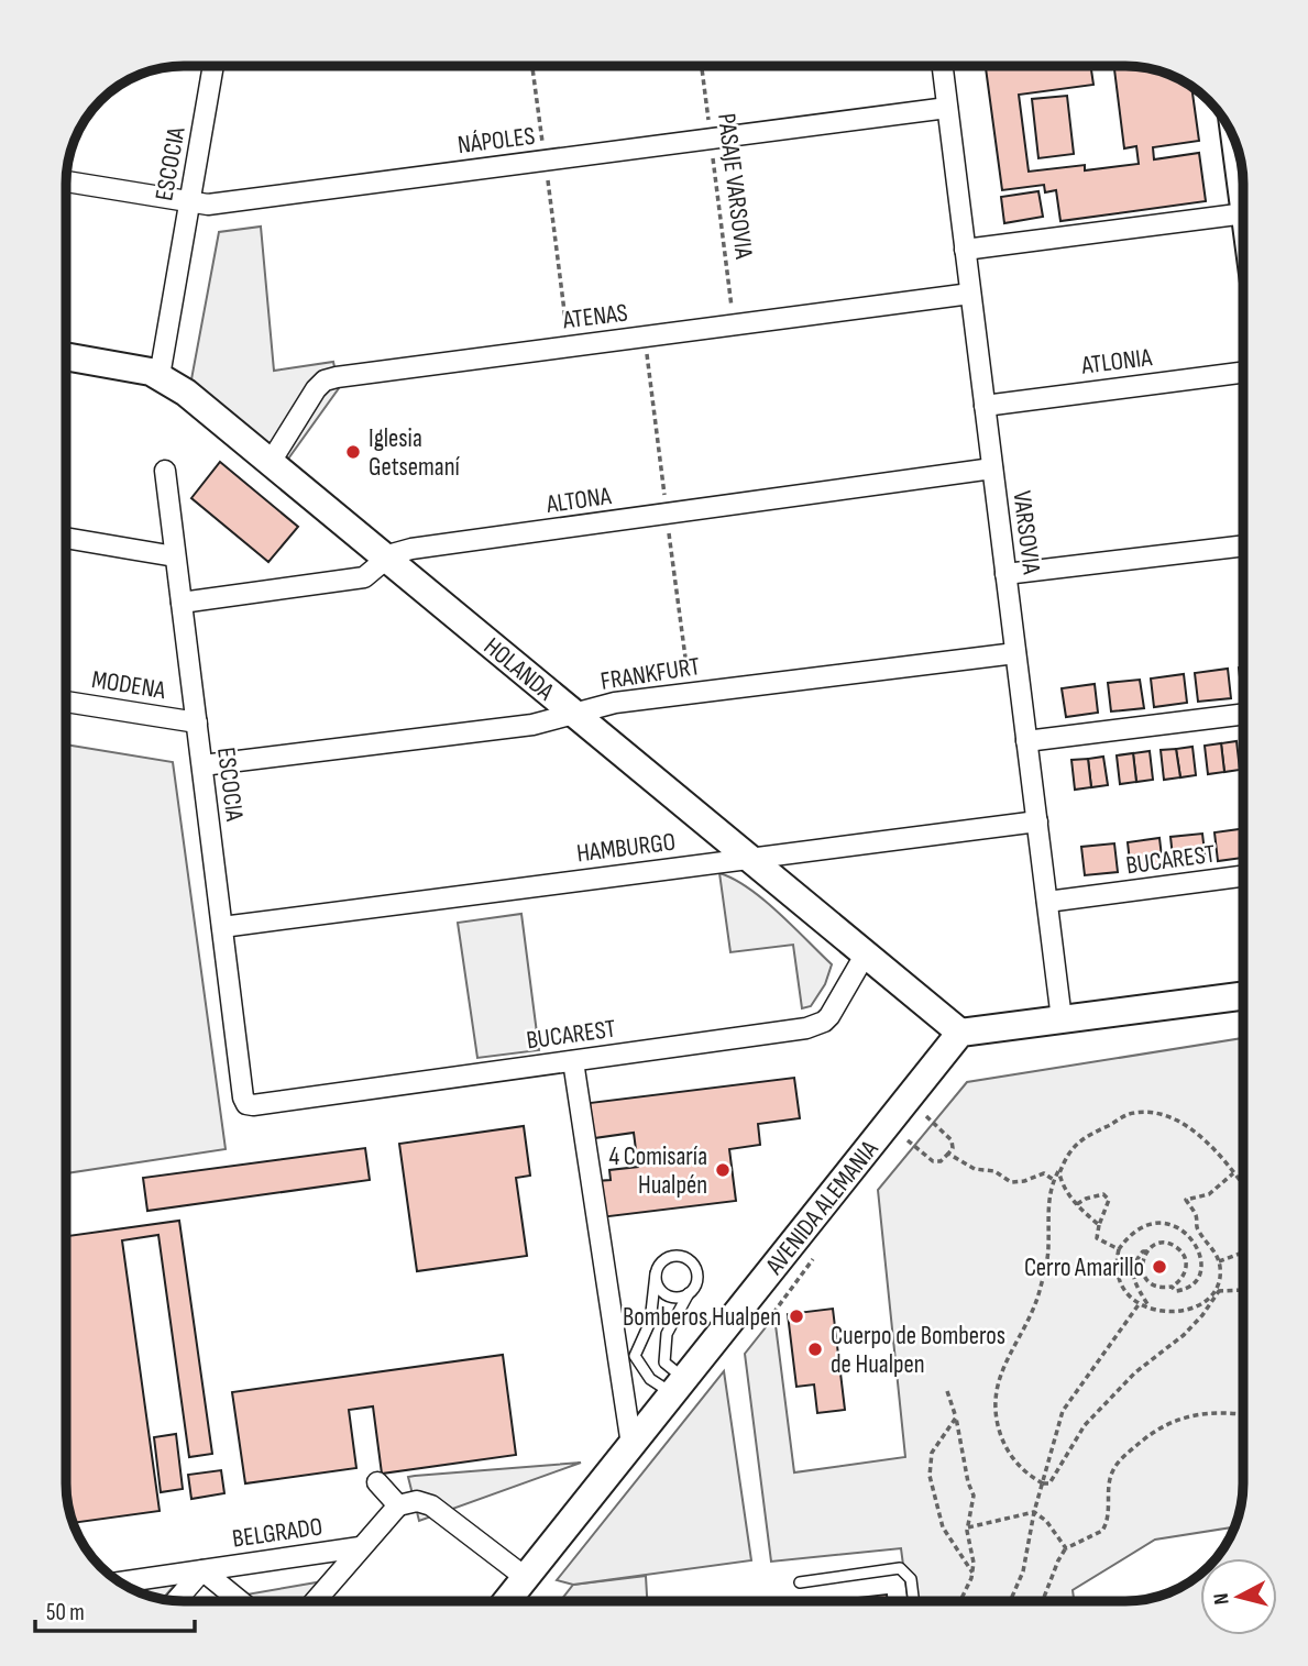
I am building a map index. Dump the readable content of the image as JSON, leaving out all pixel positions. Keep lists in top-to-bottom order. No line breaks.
{"streets":{"street":["NÁPOLES","ESCOCIA","ATENAS","ATLONIA","ALTONA","VARSOVIA","HOLANDA","FRANKFURT","MODENA","HAMBURGO","BUCAREST","AVENIDA ALEMANIA","BELGRADO"],"path":["PASAJE VARSOVIA"]},"crossings":[["NÁPOLES","ESCOCIA"],["NÁPOLES","PASAJE VARSOVIA"],["NÁPOLES","VARSOVIA"],["ESCOCIA","ALTONA"],["ESCOCIA","HOLANDA"],["ESCOCIA","FRANKFURT"],["ESCOCIA","MODENA"],["ESCOCIA","HAMBURGO"],["ESCOCIA","BUCAREST"],["PASAJE VARSOVIA","ATENAS"],["ATENAS","VARSOVIA"],["ATENAS","HOLANDA"],["ATLONIA","VARSOVIA"],["ALTONA","VARSOVIA"],["ALTONA","HOLANDA"],["VARSOVIA","FRANKFURT"],["VARSOVIA","HAMBURGO"],["VARSOVIA","BUCAREST"],["HOLANDA","FRANKFURT"],["HOLANDA","HAMBURGO"],["HOLANDA","BUCAREST"],["HOLANDA","AVENIDA ALEMANIA"]],"places":["Iglesia Getsemaní","4 Comisaría Hualpén","Cerro Amarillo","Bomberos Hualpen","Cuerpo de Bomberos de Hualpen"],"scale_bar":"50 m","north":"left"}
